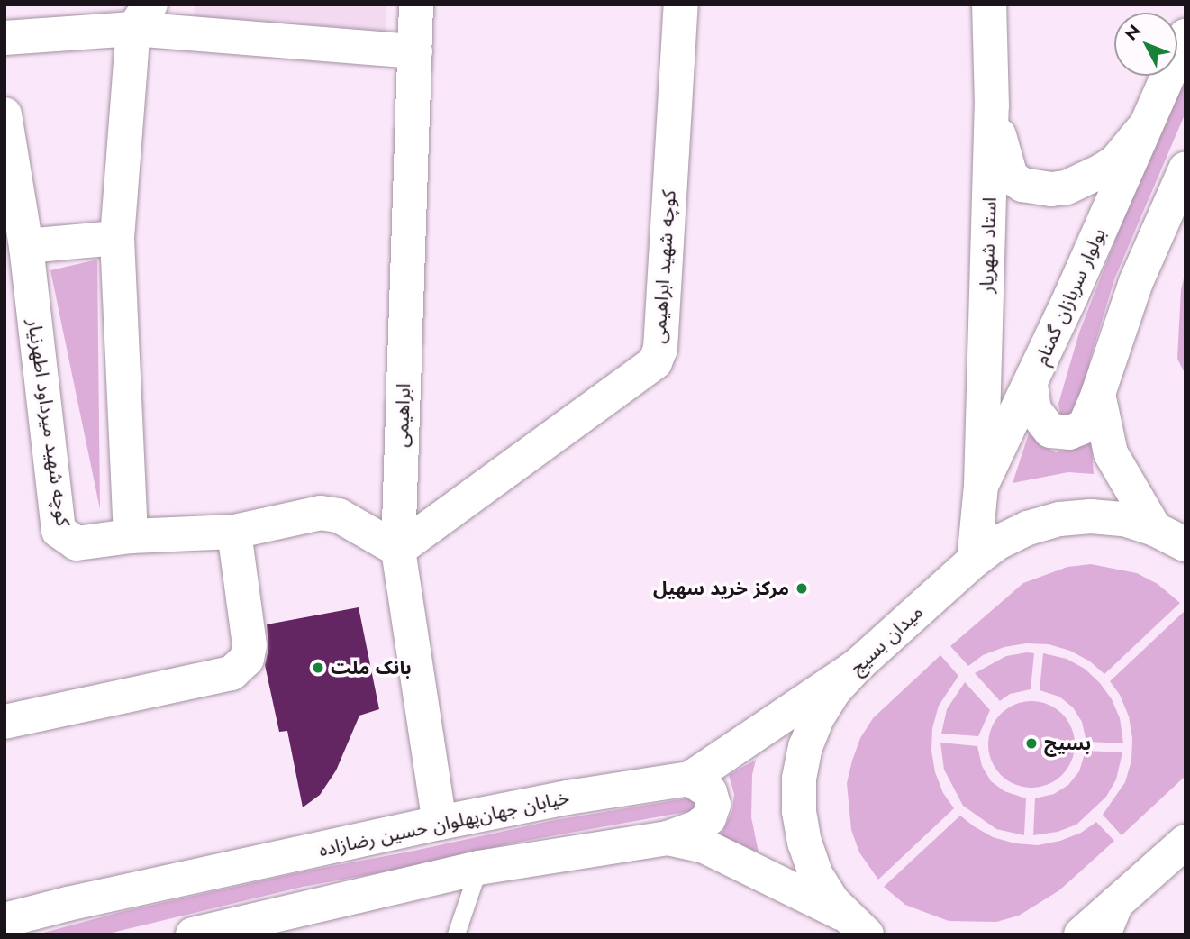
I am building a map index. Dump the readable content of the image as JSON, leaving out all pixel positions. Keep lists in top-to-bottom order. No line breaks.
{"streets":{"street":["استاد شهریار","کوچه شهید ابراهیمی","بولوار سربازان گمنام","ابراهیمی","کوچه شهید میرداود اطهرنیار","میدان بسیج","خیابان جهان‌پهلوان حسین رضا‌زاده"]},"crossings":[["استاد شهریار","بولوار سربازان گمنام"],["کوچه شهید ابراهیمی","ابراهیمی"],["کوچه شهید ابراهیمی","کوچه شهید میرداود اطهرنیار"],["بولوار سربازان گمنام","میدان بسیج"],["ابراهیمی","کوچه شهید میرداود اطهرنیار"],["ابراهیمی","خیابان جهان‌پهلوان حسین رضا‌زاده"],["میدان بسیج","خیابان جهان‌پهلوان حسین رضا‌زاده"]],"places":["مرکز خرید سهیل","بانک ملت","بسیج"],"north":"top left"}
